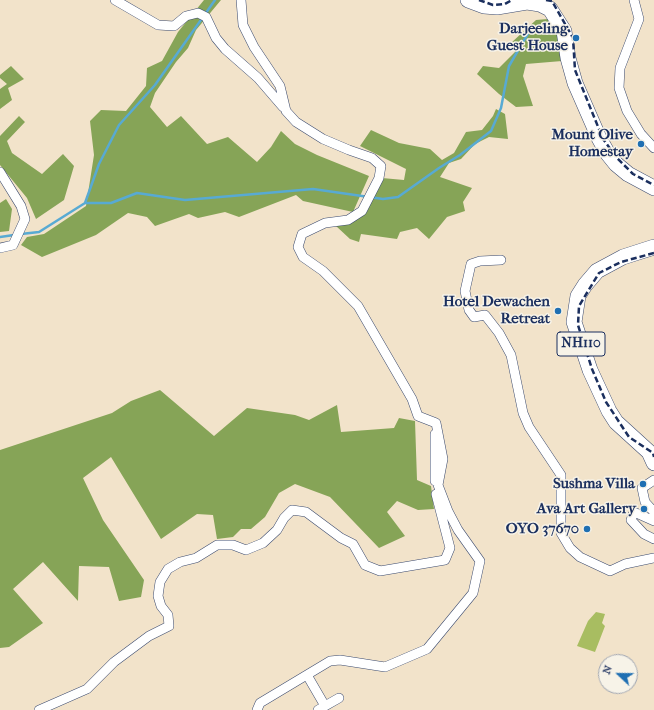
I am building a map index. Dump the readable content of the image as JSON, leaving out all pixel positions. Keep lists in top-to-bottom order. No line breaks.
{"streets":{"highway":["NH110"]},"places":["Darjeeling Guest House","Mount Olive Homestay","Hotel Dewachen Retreat","Sushma Villa","Ava Art Gallery","OYO 37670"],"north":"left"}
